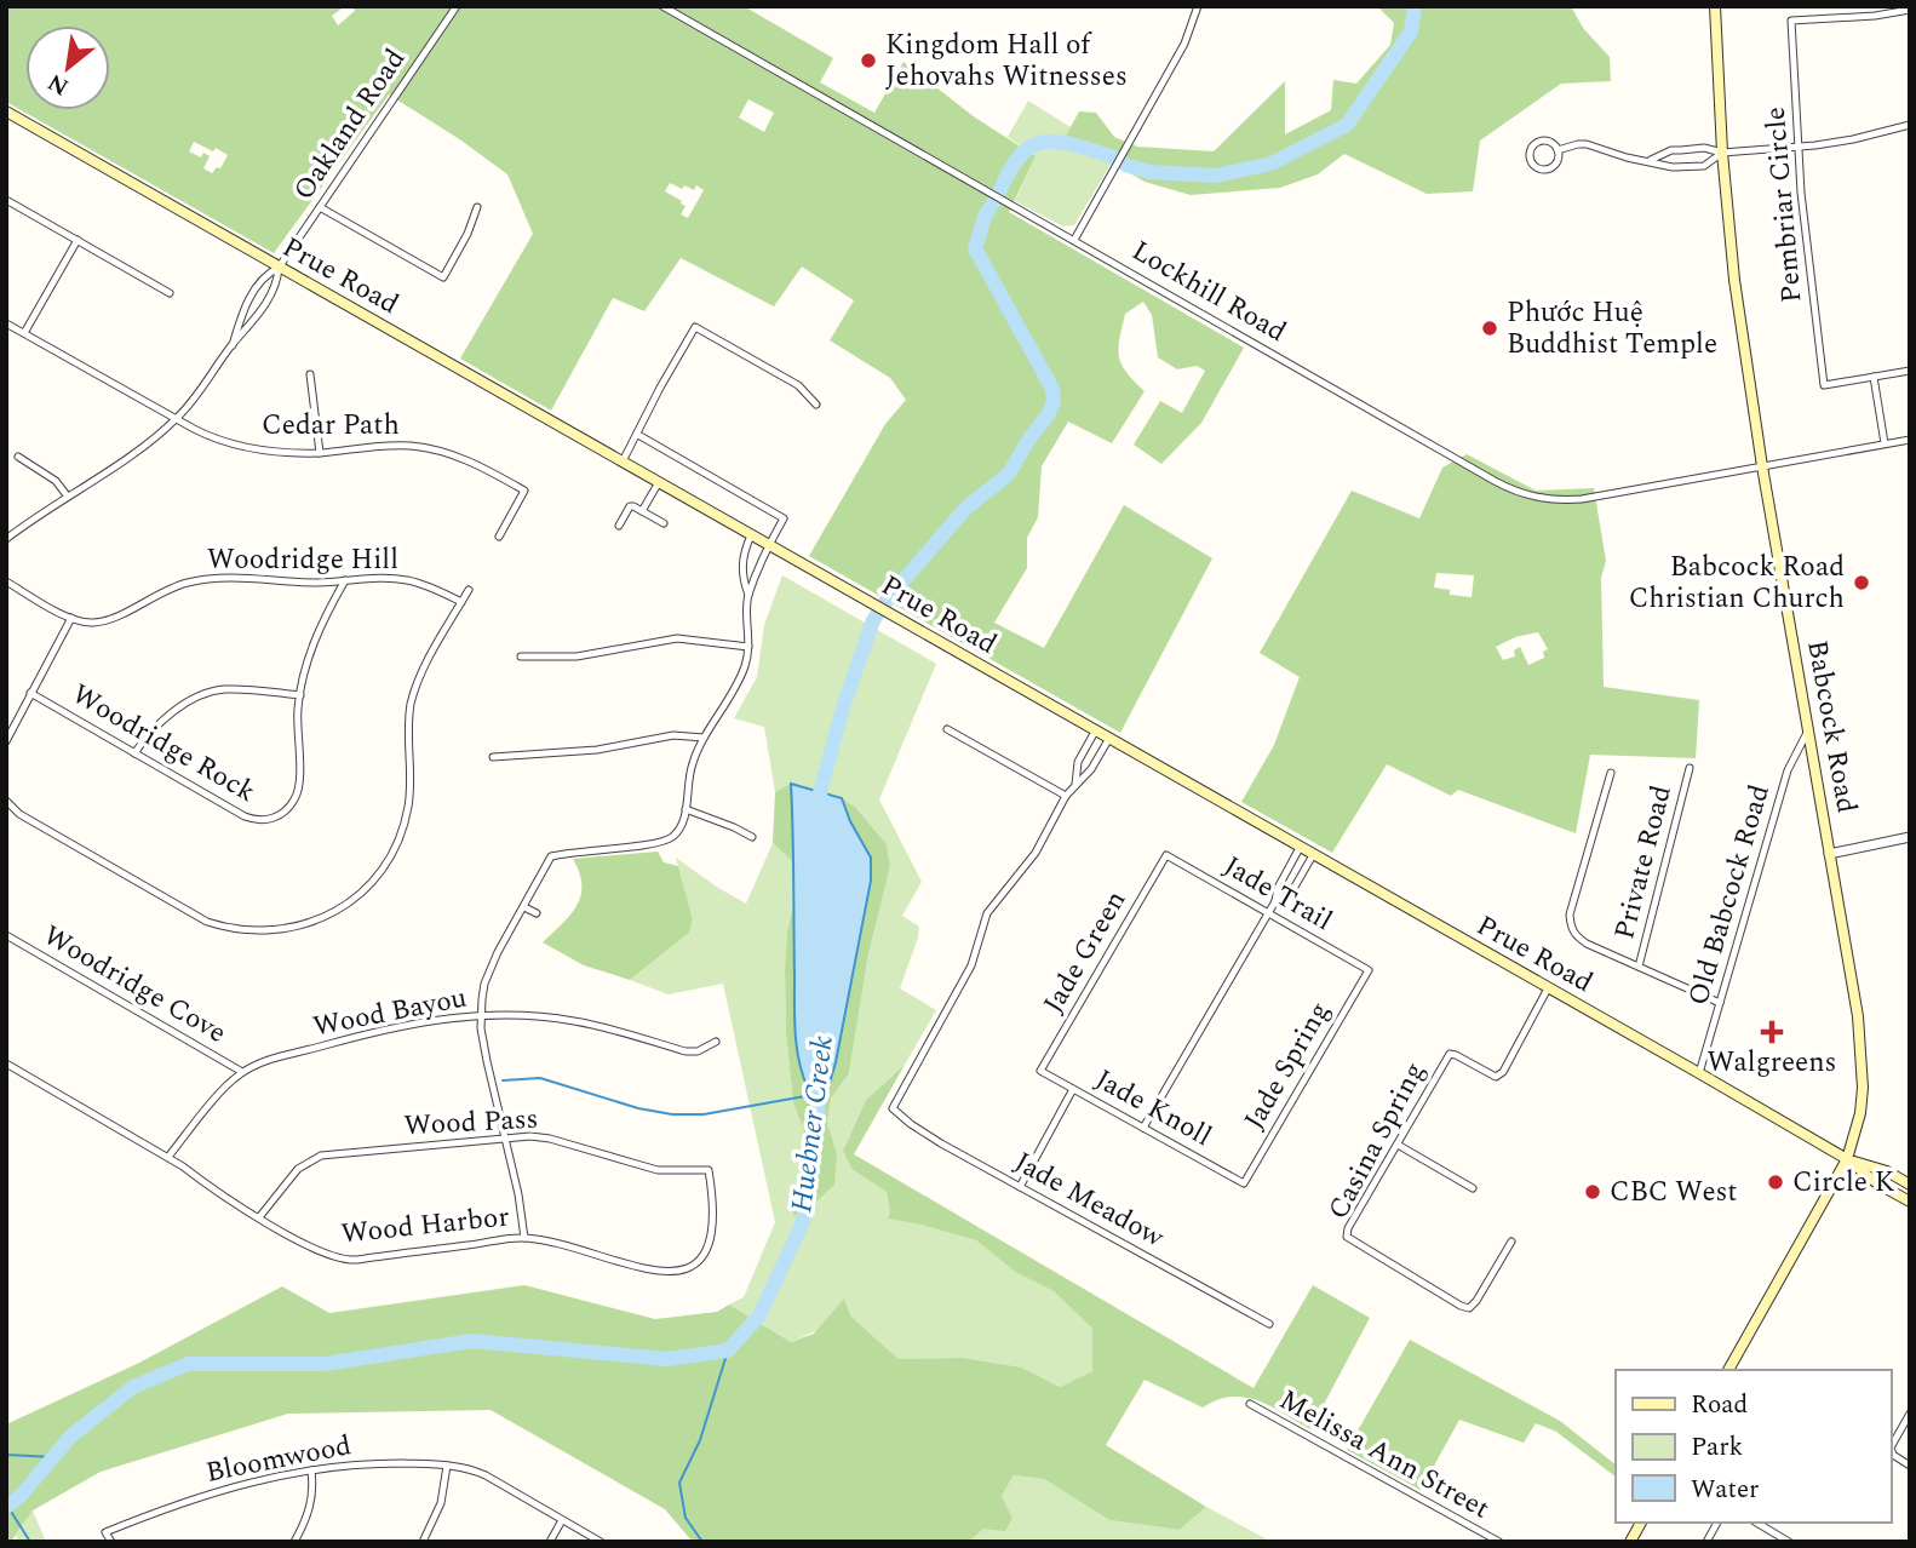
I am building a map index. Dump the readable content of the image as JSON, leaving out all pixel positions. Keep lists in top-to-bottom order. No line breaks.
{"streets":{"main road":["Prue Road","Babcock Road"],"street":["Oakland Road","Pembriar Circle","Lockhill Road","Cedar Path","Woodridge Hill","Woodridge Rock","Private Road","Jade Trail","Old Babcock Road","Jade Green","Woodridge Cove","Wood Bayou","Jade Spring","Jade Knoll","Wood Pass","Casina Spring","Jade Meadow","Wood Harbor","Melissa Ann Street","Bloomwood"]},"crossings":[["Oakland Road","Prue Road"],["Prue Road","Babcock Road"],["Prue Road","Old Babcock Road"],["Prue Road","Casina Spring"],["Lockhill Road","Babcock Road"],["Woodridge Hill","Woodridge Rock"],["Babcock Road","Old Babcock Road"],["Jade Trail","Jade Green"],["Jade Trail","Jade Spring"],["Jade Green","Jade Knoll"],["Woodridge Cove","Wood Bayou"],["Jade Spring","Jade Knoll"],["Wood Pass","Wood Harbor"]],"water":["Huebner Creek"],"places":{"other":["Kingdom Hall of Jehovahs Witnesses","Phước Huệ Buddhist Temple","Babcock Road Christian Church","Circle K","CBC West"],"health":["Walgreens"]},"legend":["Road","Park","Water"],"north":"bottom left"}
